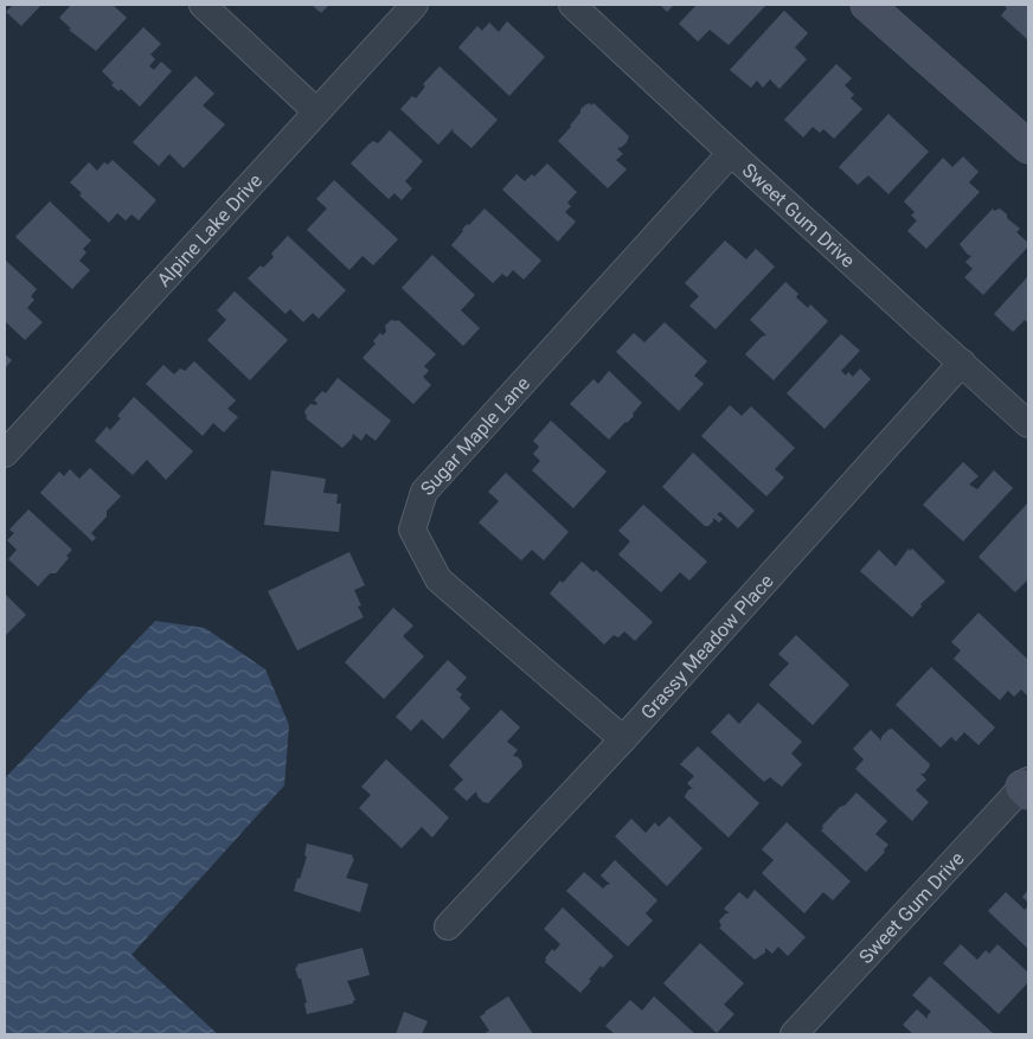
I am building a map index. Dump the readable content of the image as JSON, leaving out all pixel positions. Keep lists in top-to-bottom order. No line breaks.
{"streets":{"street":["Sweet Gum Drive","Alpine Lake Drive","Sugar Maple Lane","Grassy Meadow Place"]},"crossings":[["Sweet Gum Drive","Sugar Maple Lane"],["Sweet Gum Drive","Grassy Meadow Place"],["Sugar Maple Lane","Grassy Meadow Place"]]}
